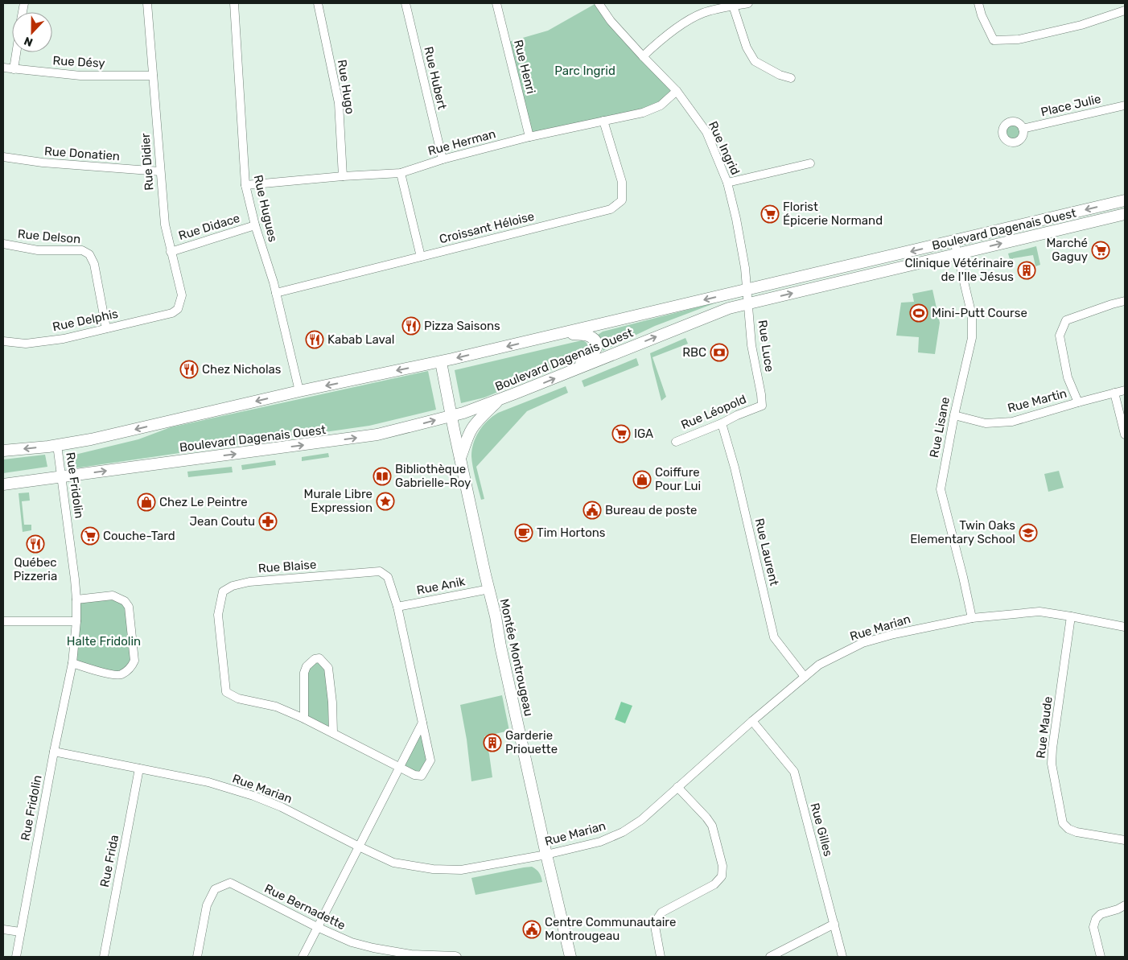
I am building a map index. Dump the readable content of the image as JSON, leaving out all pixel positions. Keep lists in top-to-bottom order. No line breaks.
{"streets":{"main road":["Boulevard Dagenais Ouest","Montée Montrougeau"],"street":["Rue Désy","Rue Henri","Rue Hubert","Rue Hugo","Place Julie","Rue Herman","Rue Ingrid","Rue Donatien","Rue Didier","Rue Hugues","Rue Didace","Croissant Héloise","Rue Delson","Rue Delphis","Rue Luce","Rue Martin","Rue Léopold","Rue Lisane","Rue Fridolin","Rue Laurent","Rue Blaise","Rue Anik","Rue Marian","Rue Maude","Rue Gilles","Rue Frida","Rue Bernadette"]},"crossings":[["Rue Désy","Rue Didier"],["Rue Henri","Rue Herman"],["Rue Hubert","Rue Herman"],["Rue Hugo","Rue Herman"],["Rue Herman","Rue Ingrid"],["Rue Herman","Rue Hugues"],["Rue Herman","Croissant Héloise"],["Rue Ingrid","Boulevard Dagenais Ouest"],["Rue Ingrid","Rue Luce"],["Rue Donatien","Rue Didier"],["Rue Didier","Rue Didace"],["Rue Didier","Rue Delphis"],["Rue Hugues","Rue Didace"],["Rue Hugues","Croissant Héloise"],["Rue Hugues","Boulevard Dagenais Ouest"],["Boulevard Dagenais Ouest","Rue Luce"],["Boulevard Dagenais Ouest","Rue Lisane"],["Boulevard Dagenais Ouest","Rue Fridolin"],["Boulevard Dagenais Ouest","Montée Montrougeau"],["Rue Delson","Rue Delphis"],["Rue Luce","Rue Léopold"],["Rue Martin","Rue Lisane"],["Rue Léopold","Rue Laurent"],["Rue Lisane","Rue Marian"],["Rue Fridolin","Rue Marian"],["Rue Laurent","Rue Marian"],["Rue Blaise","Rue Anik"],["Rue Anik","Montée Montrougeau"],["Rue Marian","Montée Montrougeau"],["Rue Marian","Rue Maude"],["Rue Marian","Rue Gilles"],["Rue Marian","Rue Frida"]],"parks":["Parc Ingrid","Halte Fridolin"],"places":{"supermarket":["Florist Épicerie Normand","Marché Gaguy","IGA","Couche-Tard"],"building":["Clinique Vétérinaire de I'Ile Jésus","Garderie Priouette"],"sports":["Mini-Putt Course"],"restaurant":["Pizza Saisons","Kabab Laval","Chez Nicholas","Québec Pizzeria"],"bank":["RBC"],"library":["Bibliothèque Gabrielle-Roy"],"shop":["Coiffure Pour Lui","Chez Le Peintre"],"place":["Murale Libre Expression"],"public building":["Bureau de poste","Centre Communautaire Montrougeau"],"pharmacy":["Jean Coutu"],"cafe":["Tim Hortons"],"school or university":["Twin Oaks Elementary School"]},"north":"bottom"}
